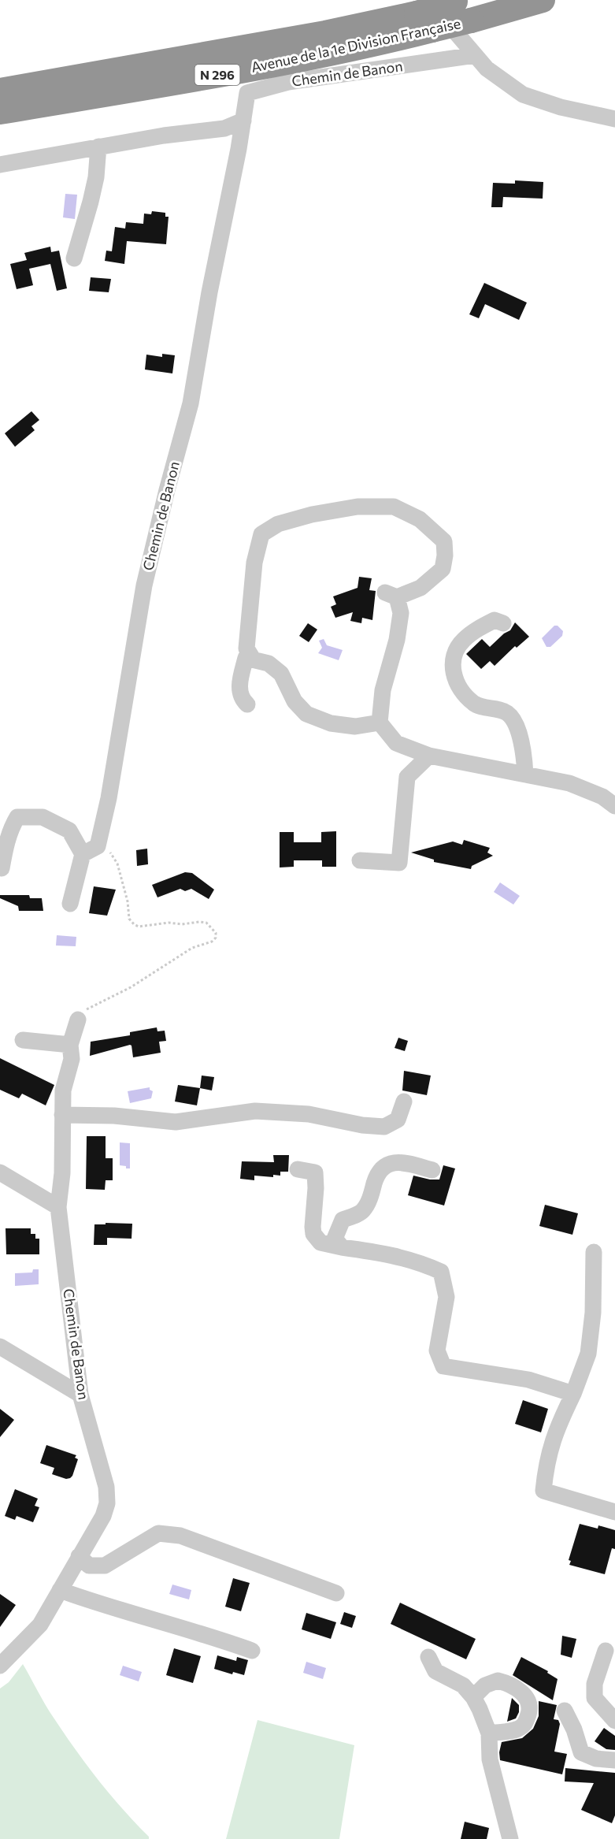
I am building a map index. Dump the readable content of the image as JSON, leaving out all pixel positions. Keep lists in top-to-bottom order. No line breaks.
{"streets":{"highway":["Avenue de la 1e Division Française","N 296"],"street":["Chemin de Banon"]}}
